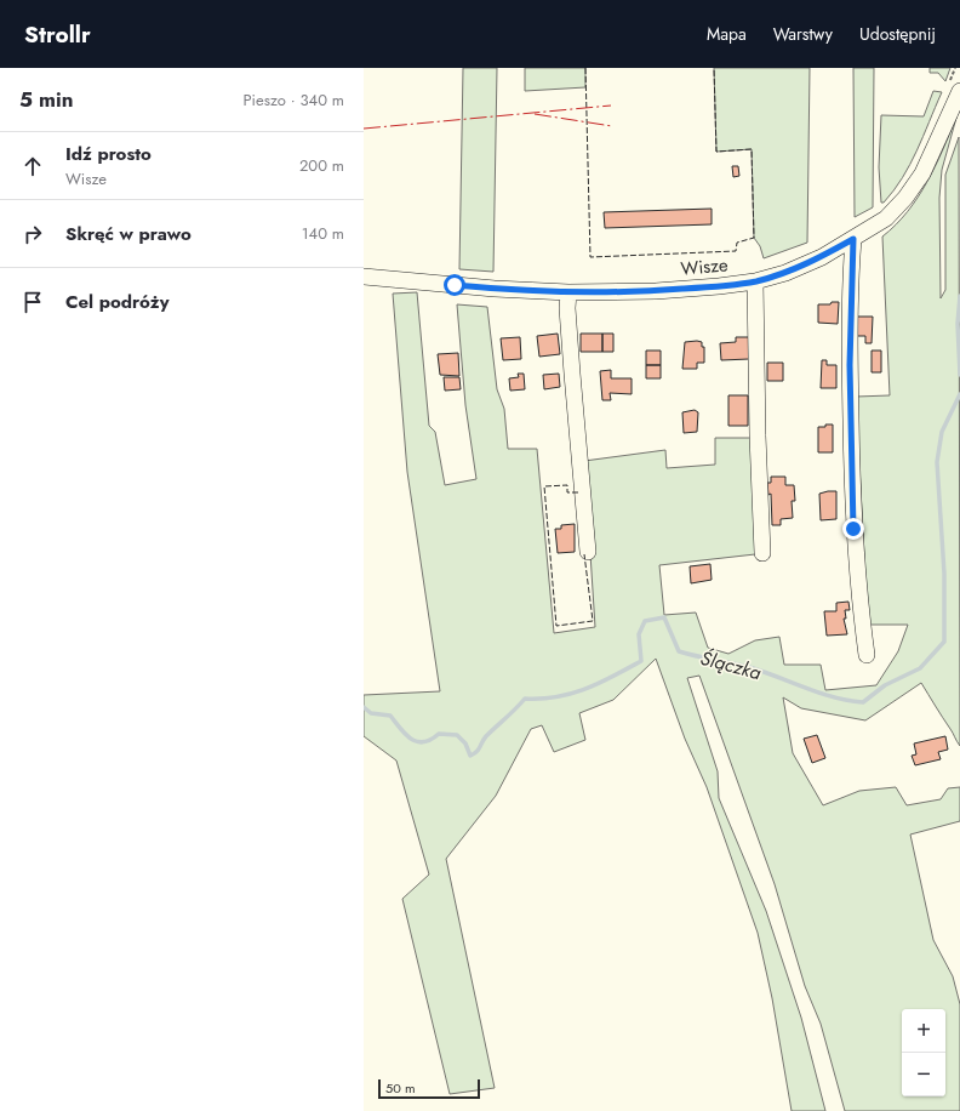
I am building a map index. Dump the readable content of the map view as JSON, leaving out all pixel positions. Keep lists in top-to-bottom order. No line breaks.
{"streets":{"street":["Wisze"]},"water":["Ślączka"],"scale_bar":"50 m","page":{"header":"Strollr","nav":["Mapa","Warstwy","Udostępnij"],"heading":["5 min","Pieszo · 340 m"],"list":[["Idź prosto","Wisze","200 m"],["Skręć w prawo","140 m"],"Cel podróży"],"map_buttons":["+","−"],"scale":"50 m"}}
